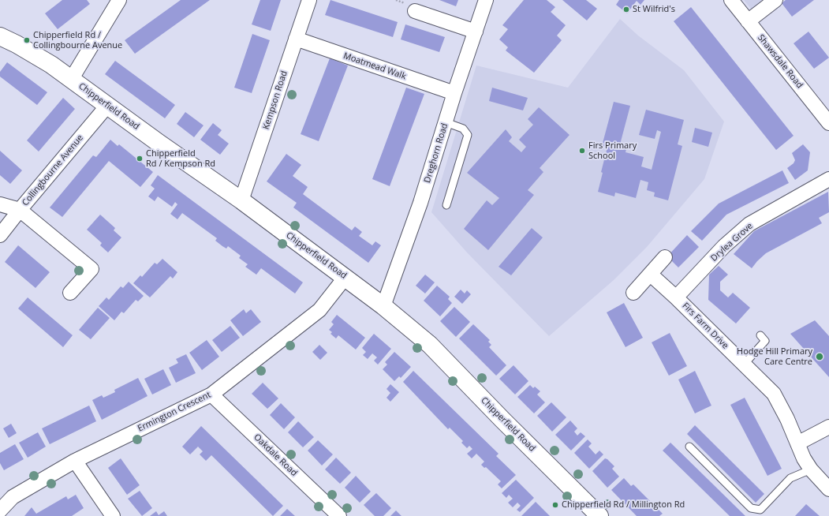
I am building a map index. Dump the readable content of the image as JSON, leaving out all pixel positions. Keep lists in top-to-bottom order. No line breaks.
{"streets":{"street":["Shawsdale Road","Moatmead Walk","Kempson Road","Chipperfield Road","Dreghorn Road","Collingbourne Avenue","Drylea Grove","Firs Farm Drive","Ermington Crescent","Oakdale Road"]},"crossings":[["Moatmead Walk","Kempson Road"],["Moatmead Walk","Dreghorn Road"],["Kempson Road","Chipperfield Road"],["Chipperfield Road","Dreghorn Road"],["Chipperfield Road","Collingbourne Avenue"],["Chipperfield Road","Ermington Crescent"],["Drylea Grove","Firs Farm Drive"],["Ermington Crescent","Oakdale Road"]],"places":["St Wilfrid's","Chipperfield Rd / Collingbourne Avenue","Firs Primary School","Chipperfield Rd / Kempson Rd","Hodge Hill Primary Care Centre","Chipperfield Rd / Millington Rd"]}
